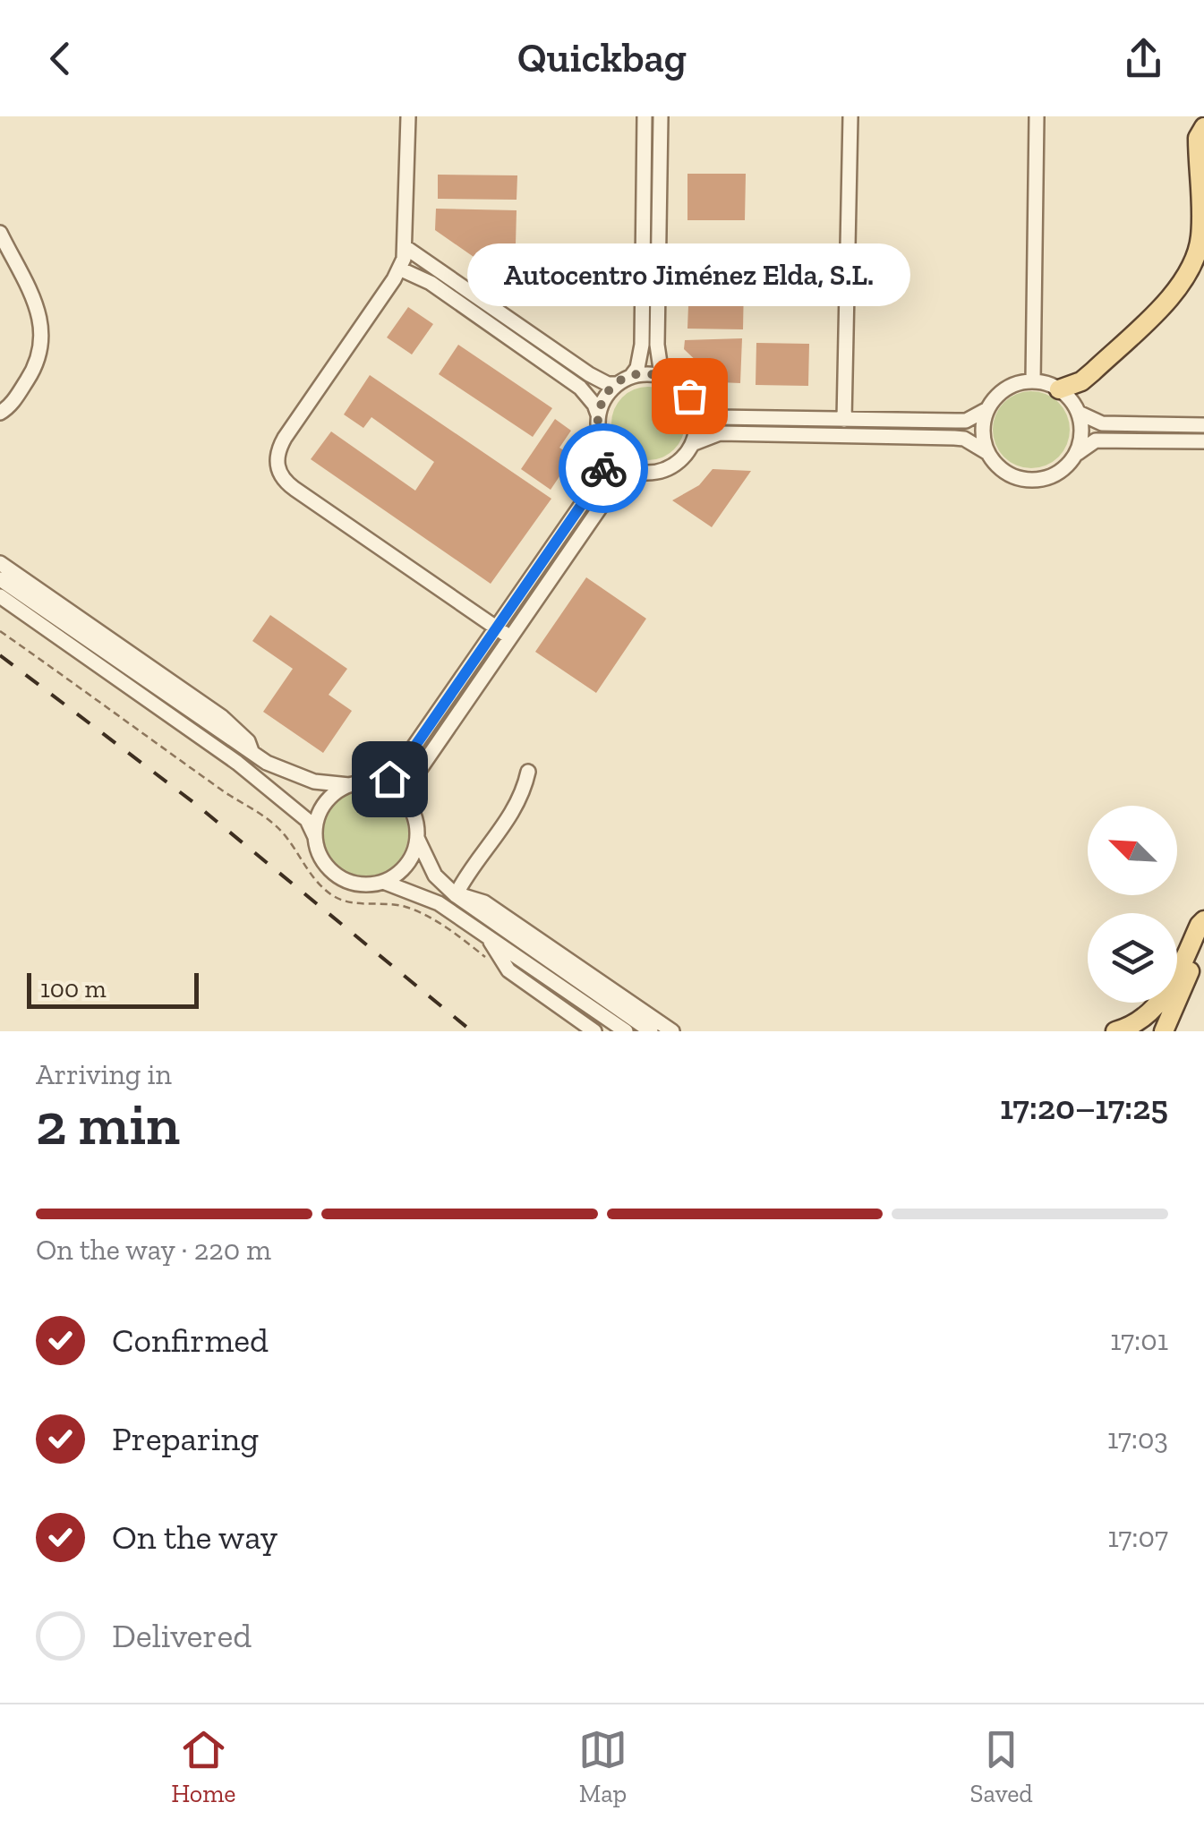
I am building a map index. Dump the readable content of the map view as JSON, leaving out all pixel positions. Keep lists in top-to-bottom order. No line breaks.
{"places":["Autocentro Jiménez Elda, S.L."],"scale_bar":"100 m","north":"top left","page":{"header":"Quickbag","bubble":"Autocentro Jiménez Elda, S.L.","scale":"100 m","heading":["2 min","Arriving in","17:20–17:25"],"bar":"On the way · 220 m","list":[["Confirmed","17:01"],["Preparing","17:03"],["On the way","17:07"],"Delivered"],"tabs":["Home","Map","Saved"]}}
